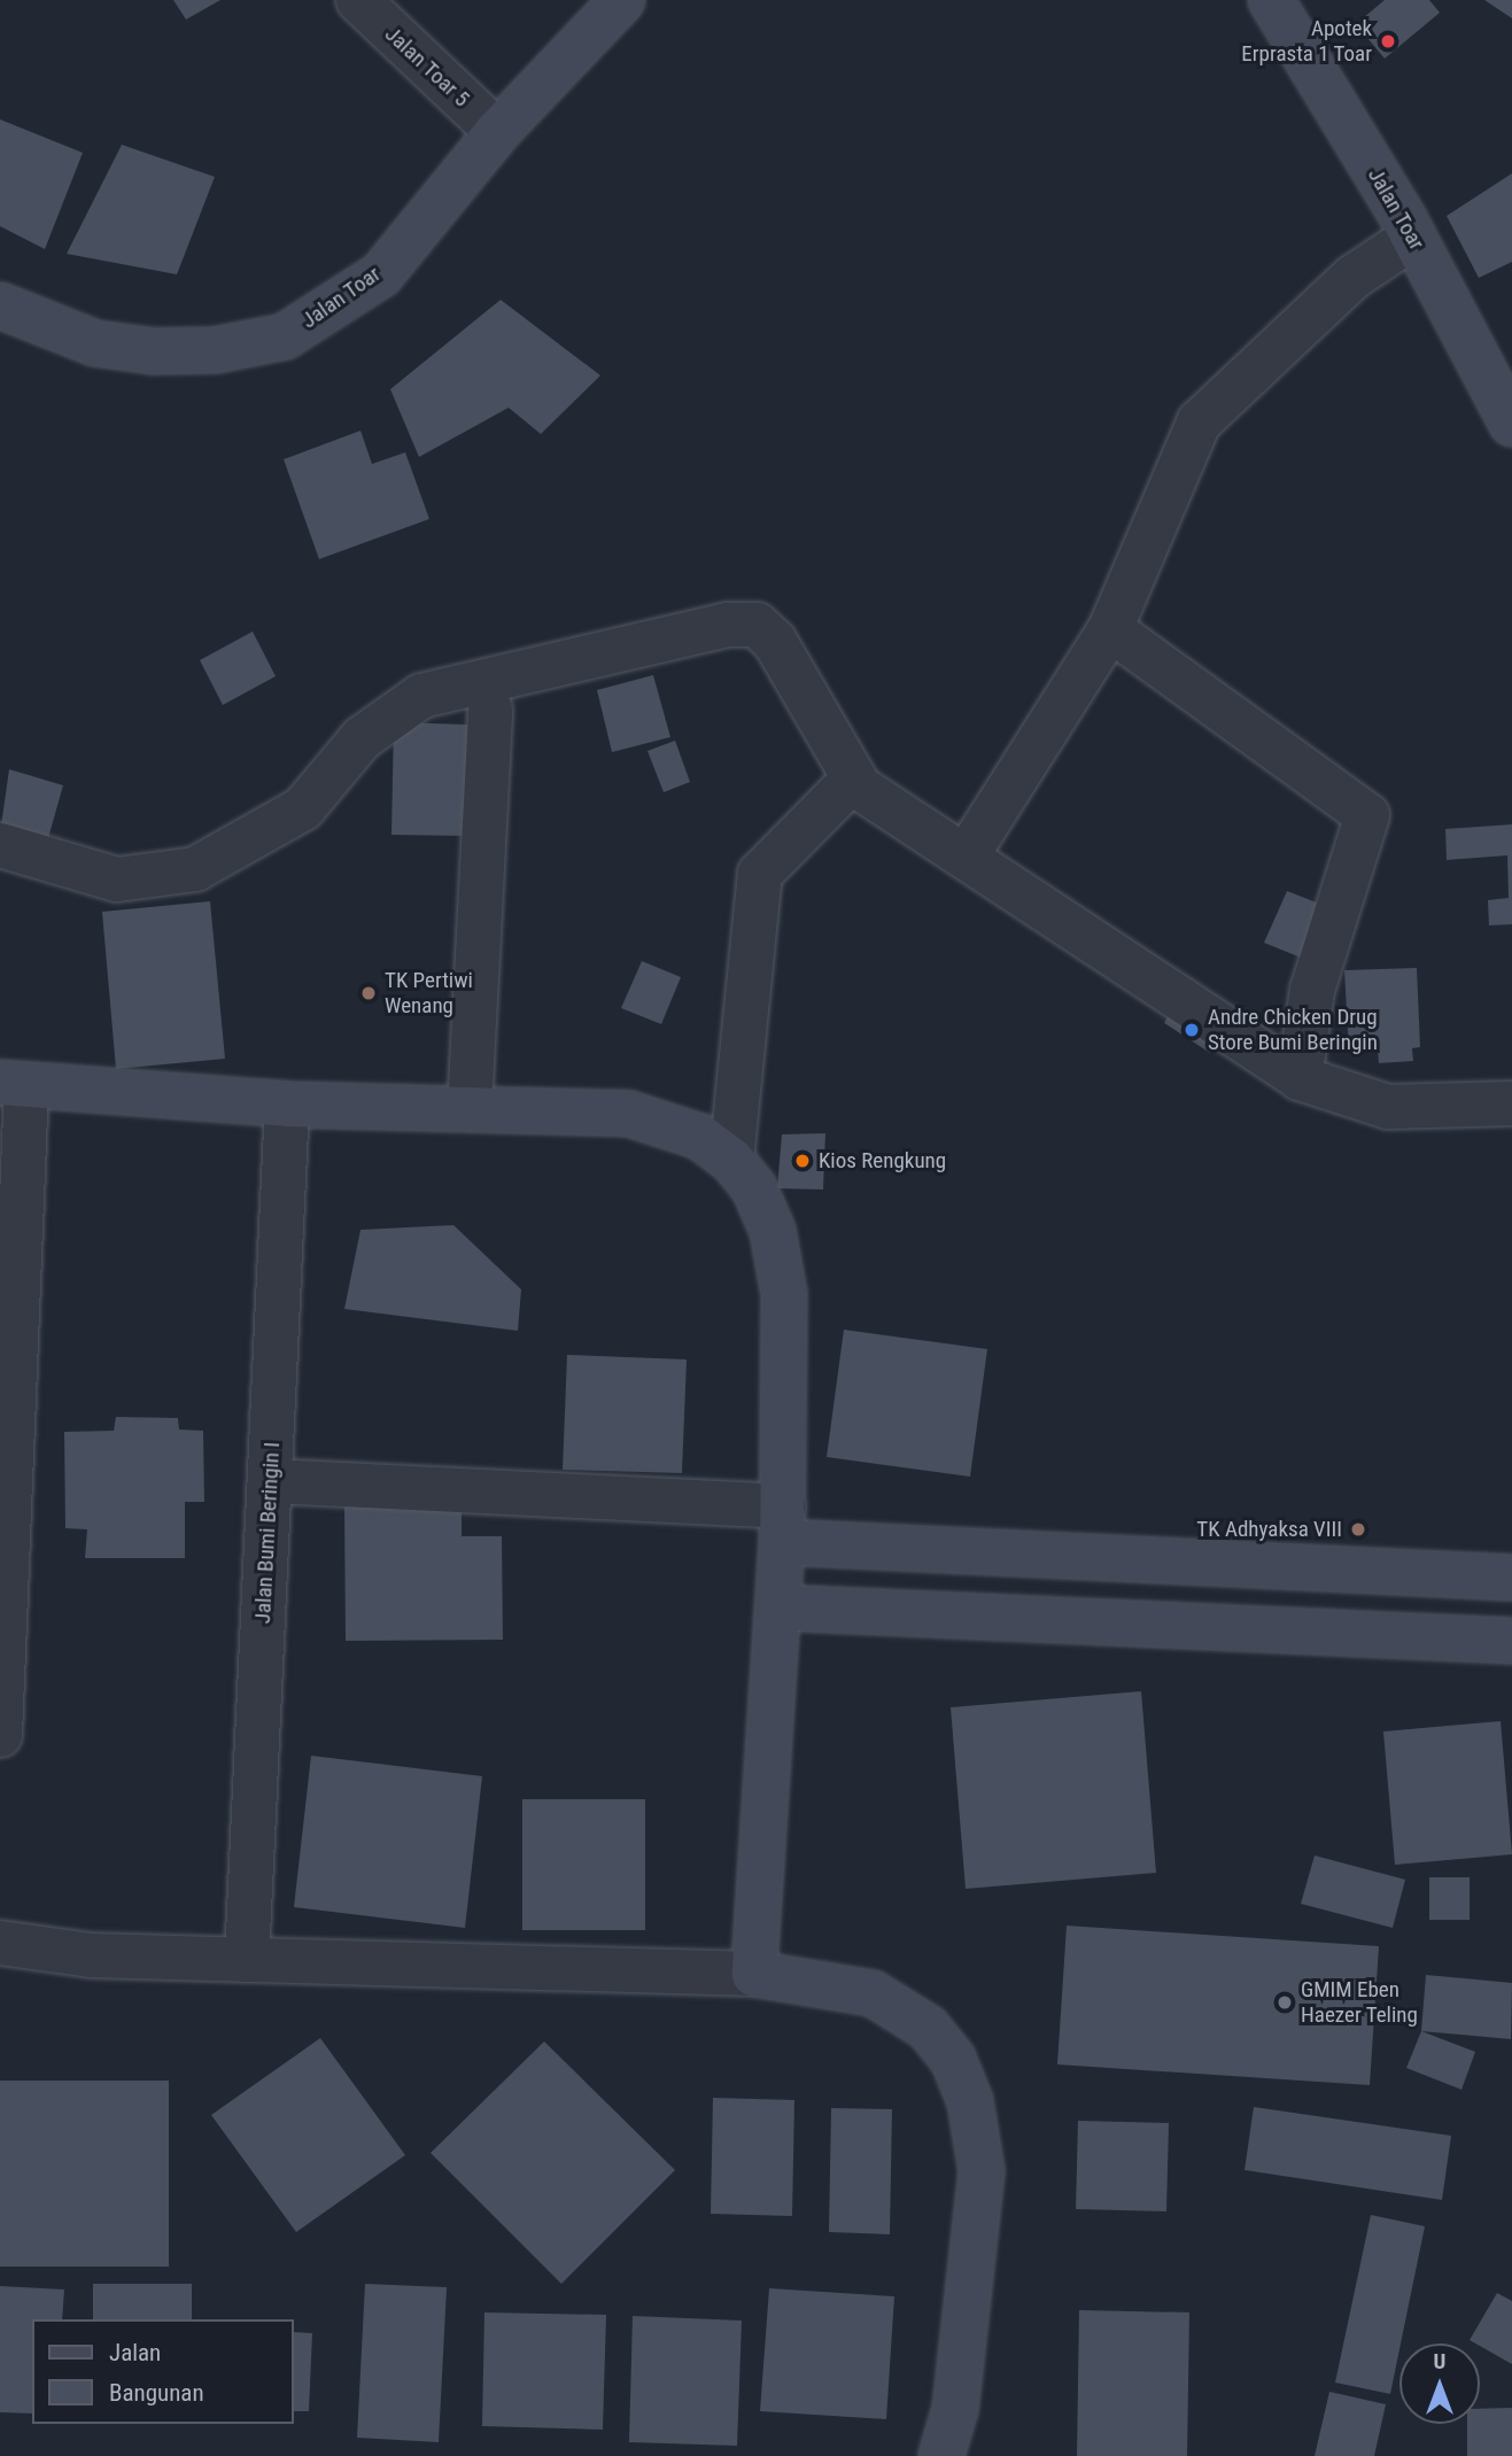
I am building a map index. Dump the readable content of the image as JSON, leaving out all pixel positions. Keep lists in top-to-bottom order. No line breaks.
{"streets":{"street":["Jalan Toar 5","Jalan Toar","Jalan Bumi Beringin I"]},"crossings":[["Jalan Toar 5","Jalan Toar"]],"places":["Apotek Erprasta 1 Toar","TK Pertiwi Wenang","Andre Chicken Drug Store Bumi Beringin","Kios Rengkung","TK Adhyaksa VIII","GMIM Eben Haezer Teling"],"legend":["Jalan","Bangunan"],"north":"top"}
